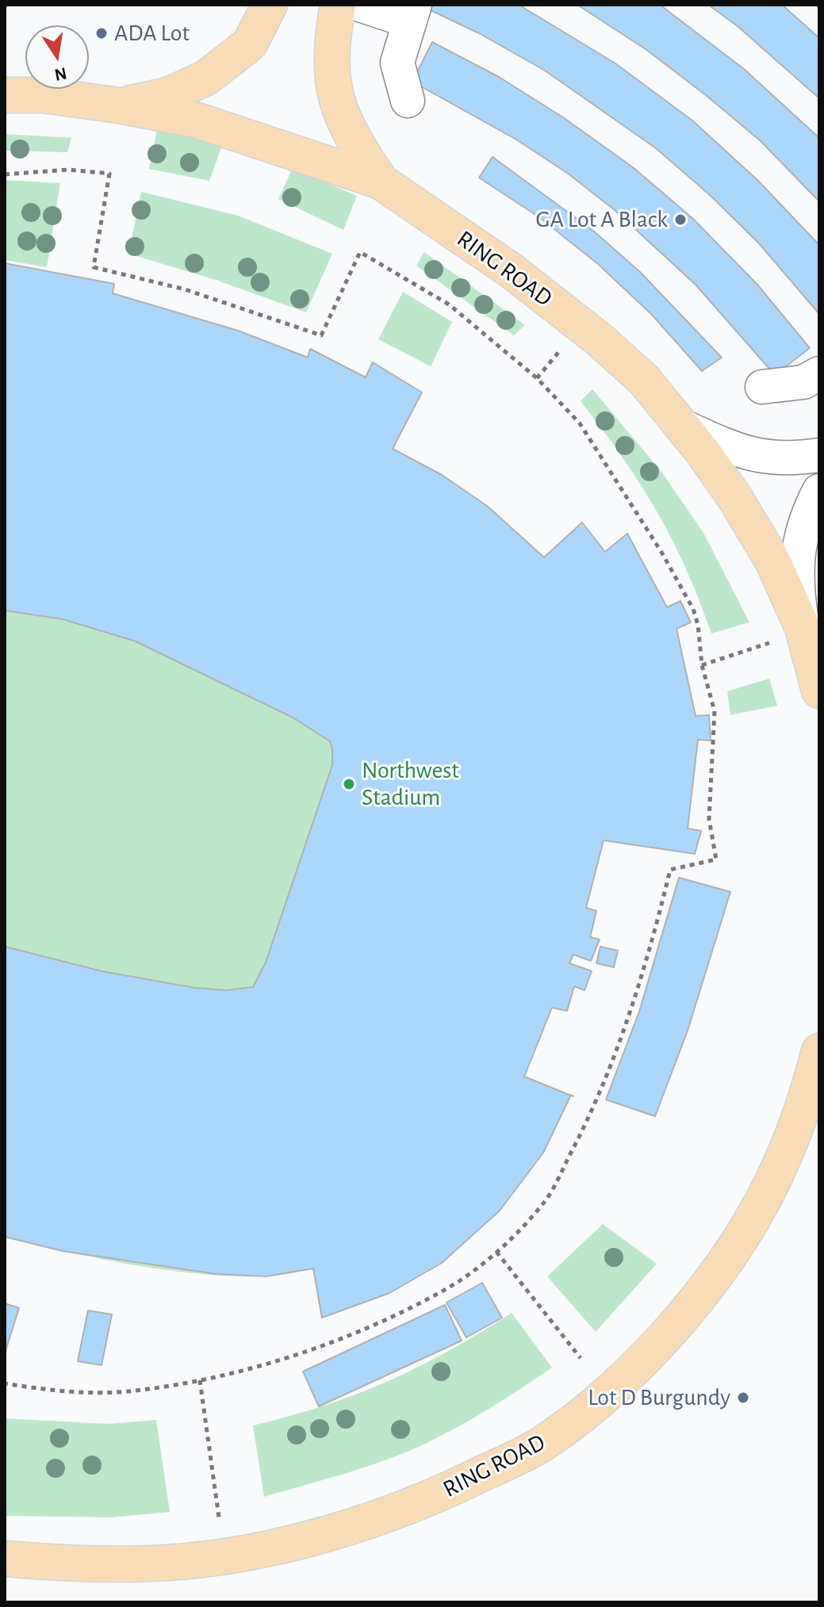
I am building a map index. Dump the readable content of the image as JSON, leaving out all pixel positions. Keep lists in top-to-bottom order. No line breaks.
{"streets":{"main road":["RING ROAD"]},"places":["ADA Lot","GA Lot A Black","Northwest Stadium","Lot D Burgundy"],"north":"bottom"}
